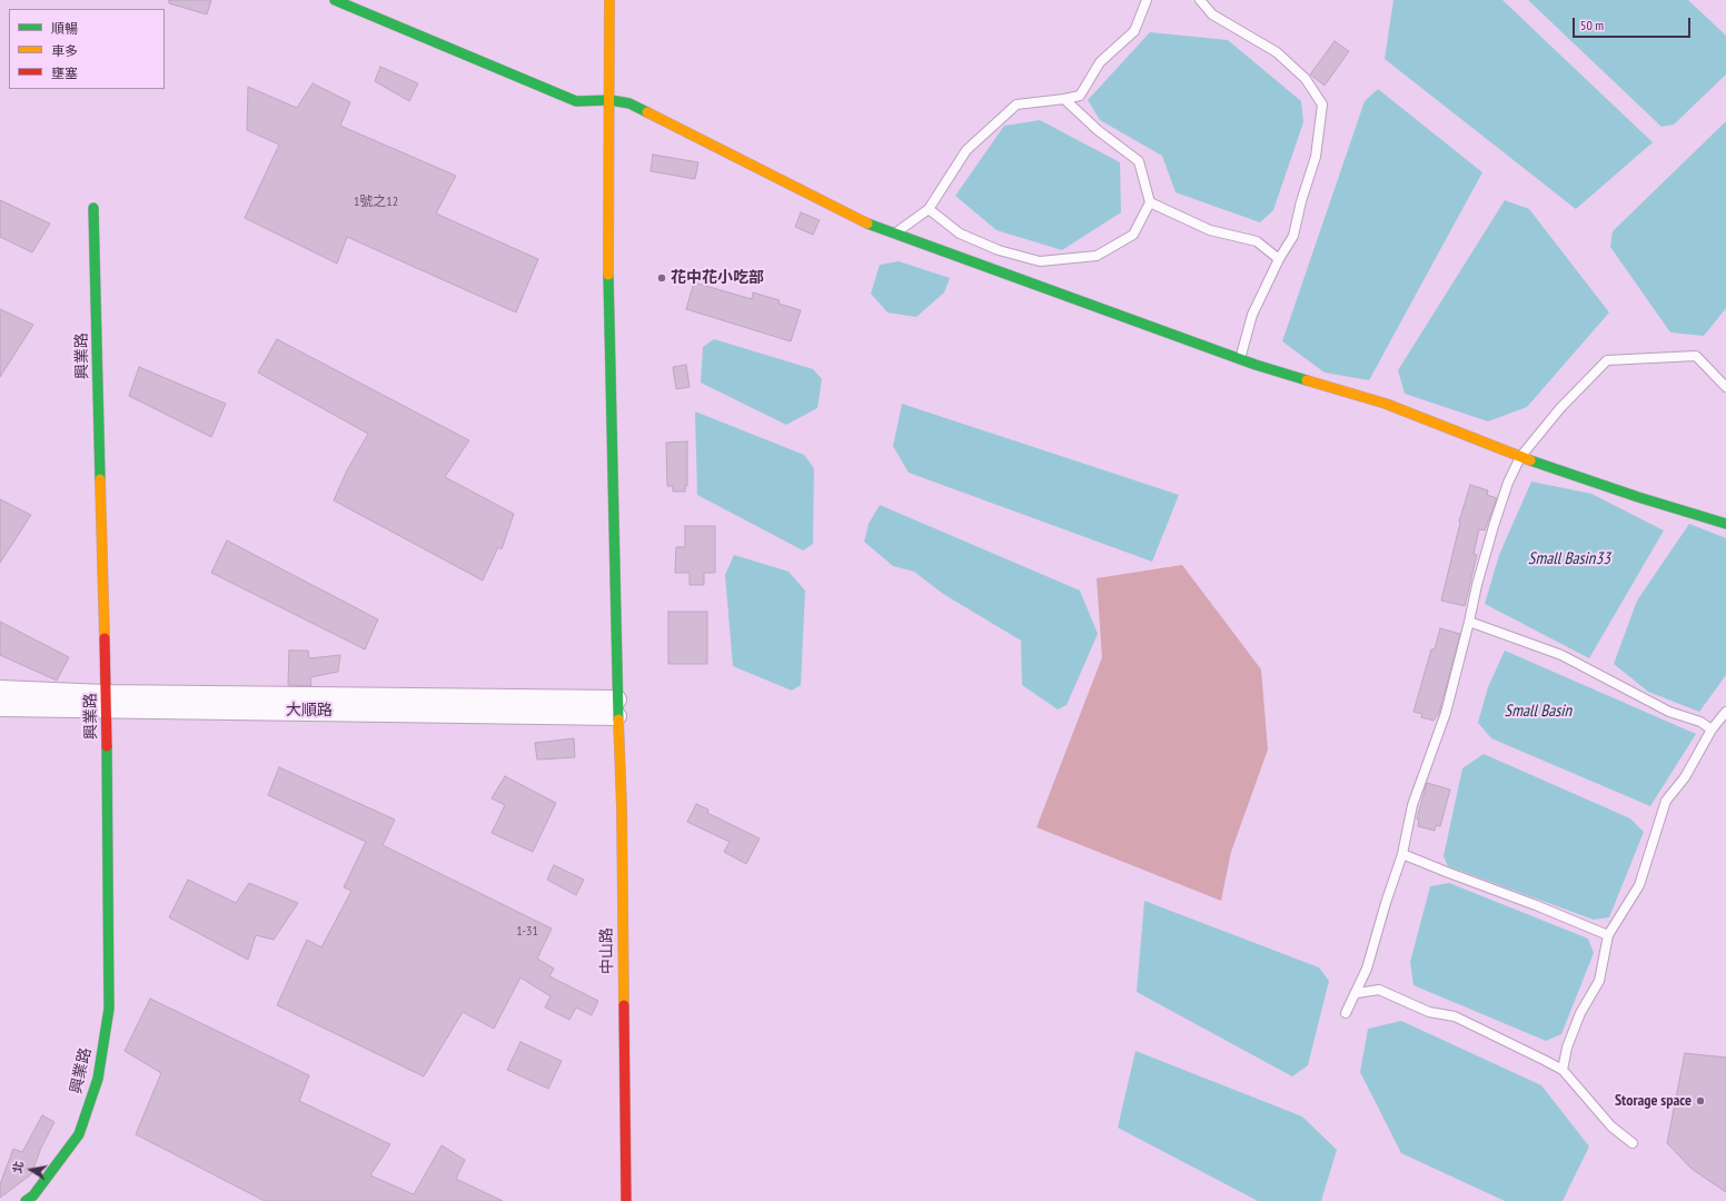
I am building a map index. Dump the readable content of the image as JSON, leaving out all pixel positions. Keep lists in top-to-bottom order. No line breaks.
{"streets":{"street":["興業路","大順路","中山路"]},"crossings":[["興業路","大順路"],["大順路","中山路"]],"water":["Small Basin33","Small Basin"],"places":["花中花小吃部","Storage space"],"house_numbers":["1號之12","1-31"],"legend":["順暢","車多","壅塞"],"scale_bar":"50 m","north":"left"}
